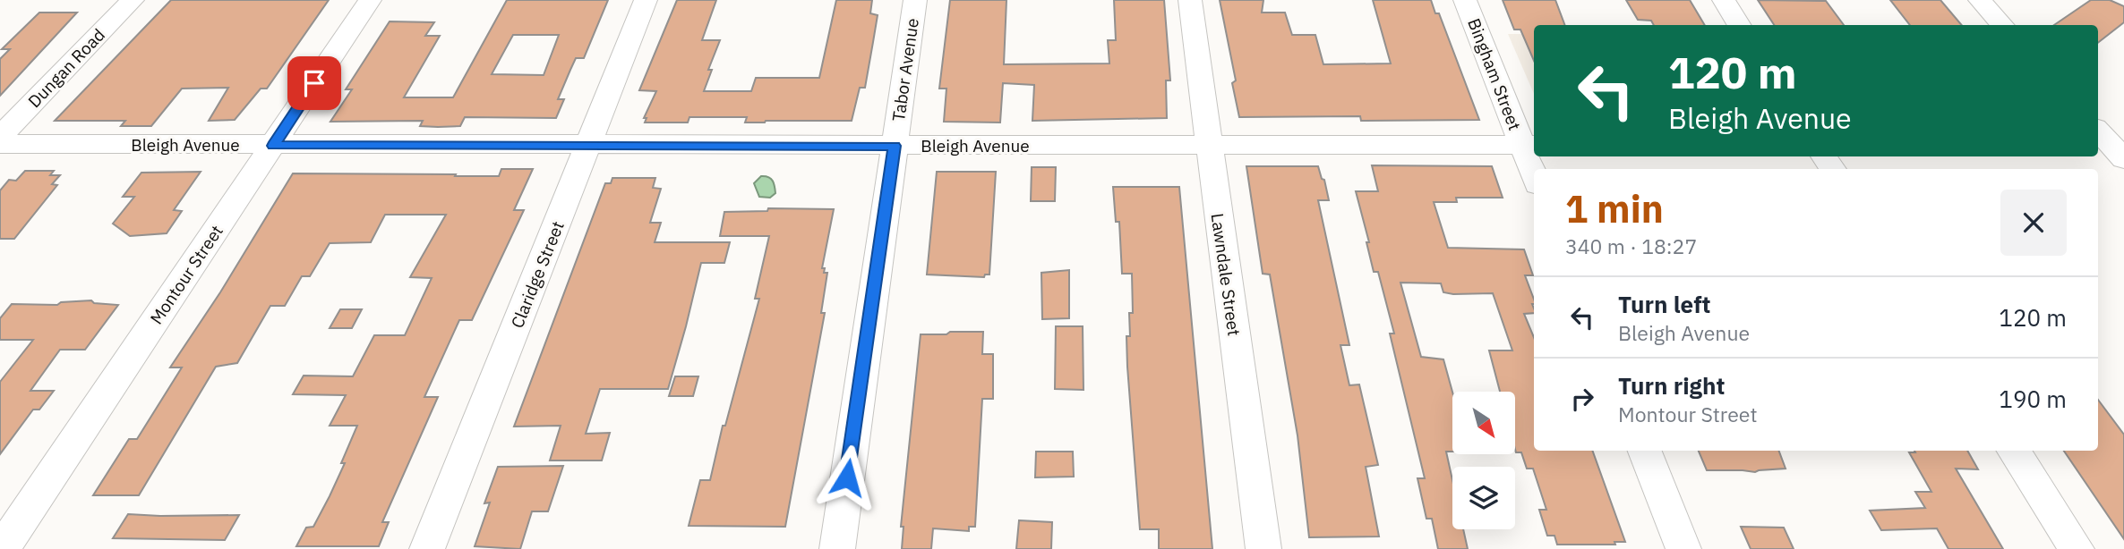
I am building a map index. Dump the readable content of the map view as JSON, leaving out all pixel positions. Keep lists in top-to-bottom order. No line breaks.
{"streets":{"street":["Dungan Road","Tabor Avenue","Bingham Street","Bleigh Avenue","Montour Street","Claridge Street","Lawndale Street"]},"crossings":[["Tabor Avenue","Bleigh Avenue"],["Bingham Street","Bleigh Avenue"],["Bleigh Avenue","Montour Street"],["Bleigh Avenue","Claridge Street"],["Bleigh Avenue","Lawndale Street"]],"north":"bottom right","page":{"turn":["120 m","Bleigh Avenue"],"heading":["1 min","340 m · 18:27"],"list":[{"name":"Turn left","note":"Bleigh Avenue","value":"120 m"},{"name":"Turn right","note":"Montour Street","value":"190 m"}]}}
